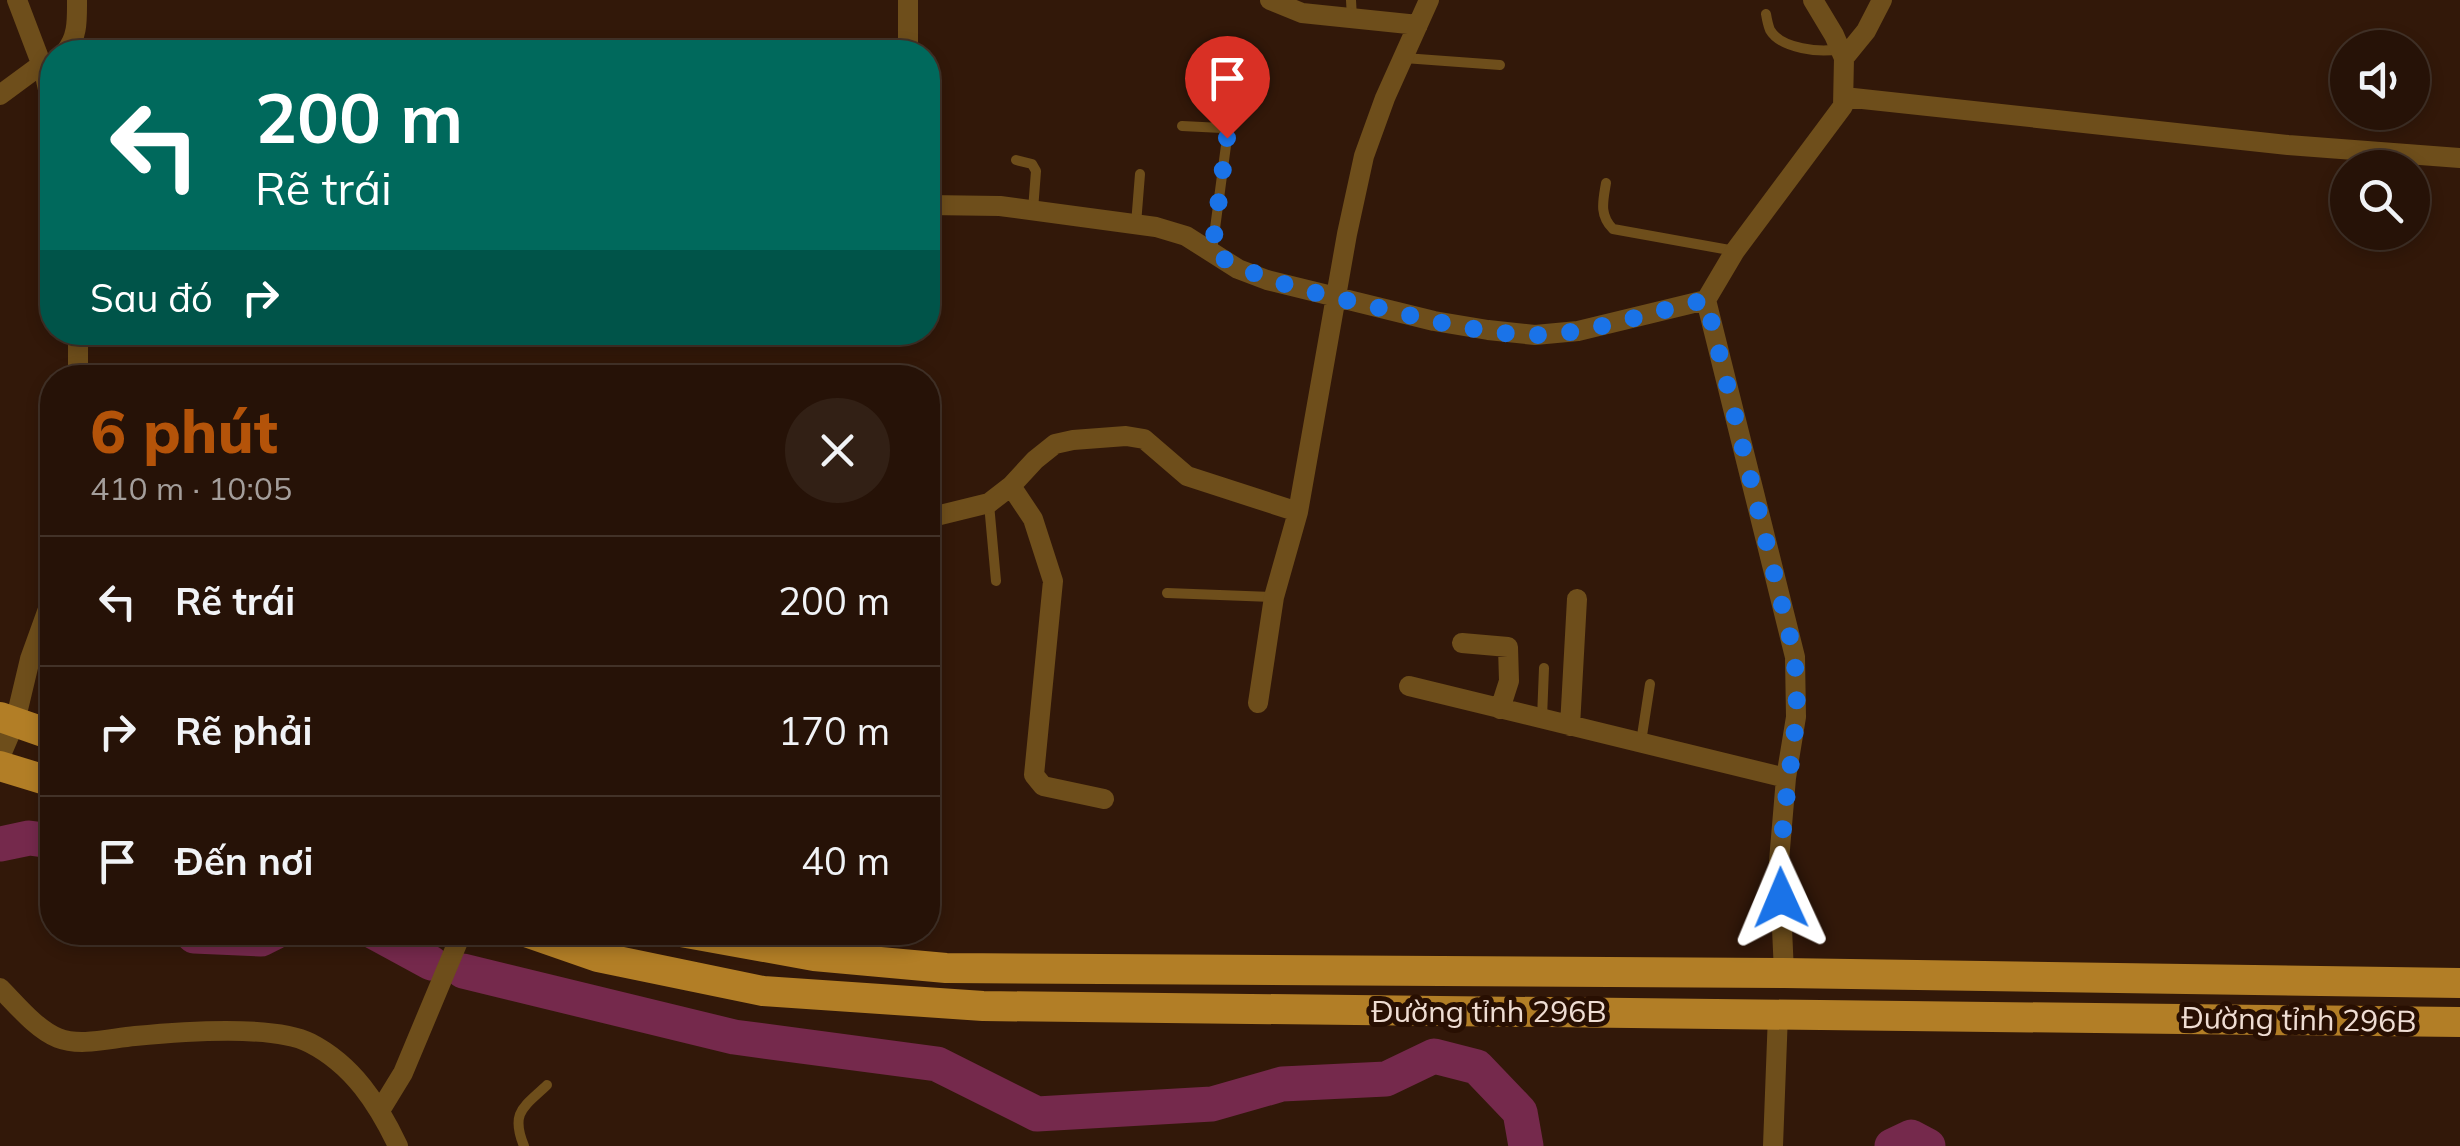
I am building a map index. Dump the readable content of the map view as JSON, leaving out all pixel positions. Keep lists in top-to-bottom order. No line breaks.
{"streets":{"main road":["Đường tỉnh 296B"]},"page":{"turn":["200 m","Rẽ trái"],"then":"Sau đó","heading":["6 phút","410 m · 10:05"],"list":[{"name":"Rẽ trái","value":"200 m"},{"name":"Rẽ phải","value":"170 m"},{"name":"Đến nơi","value":"40 m"}]}}
